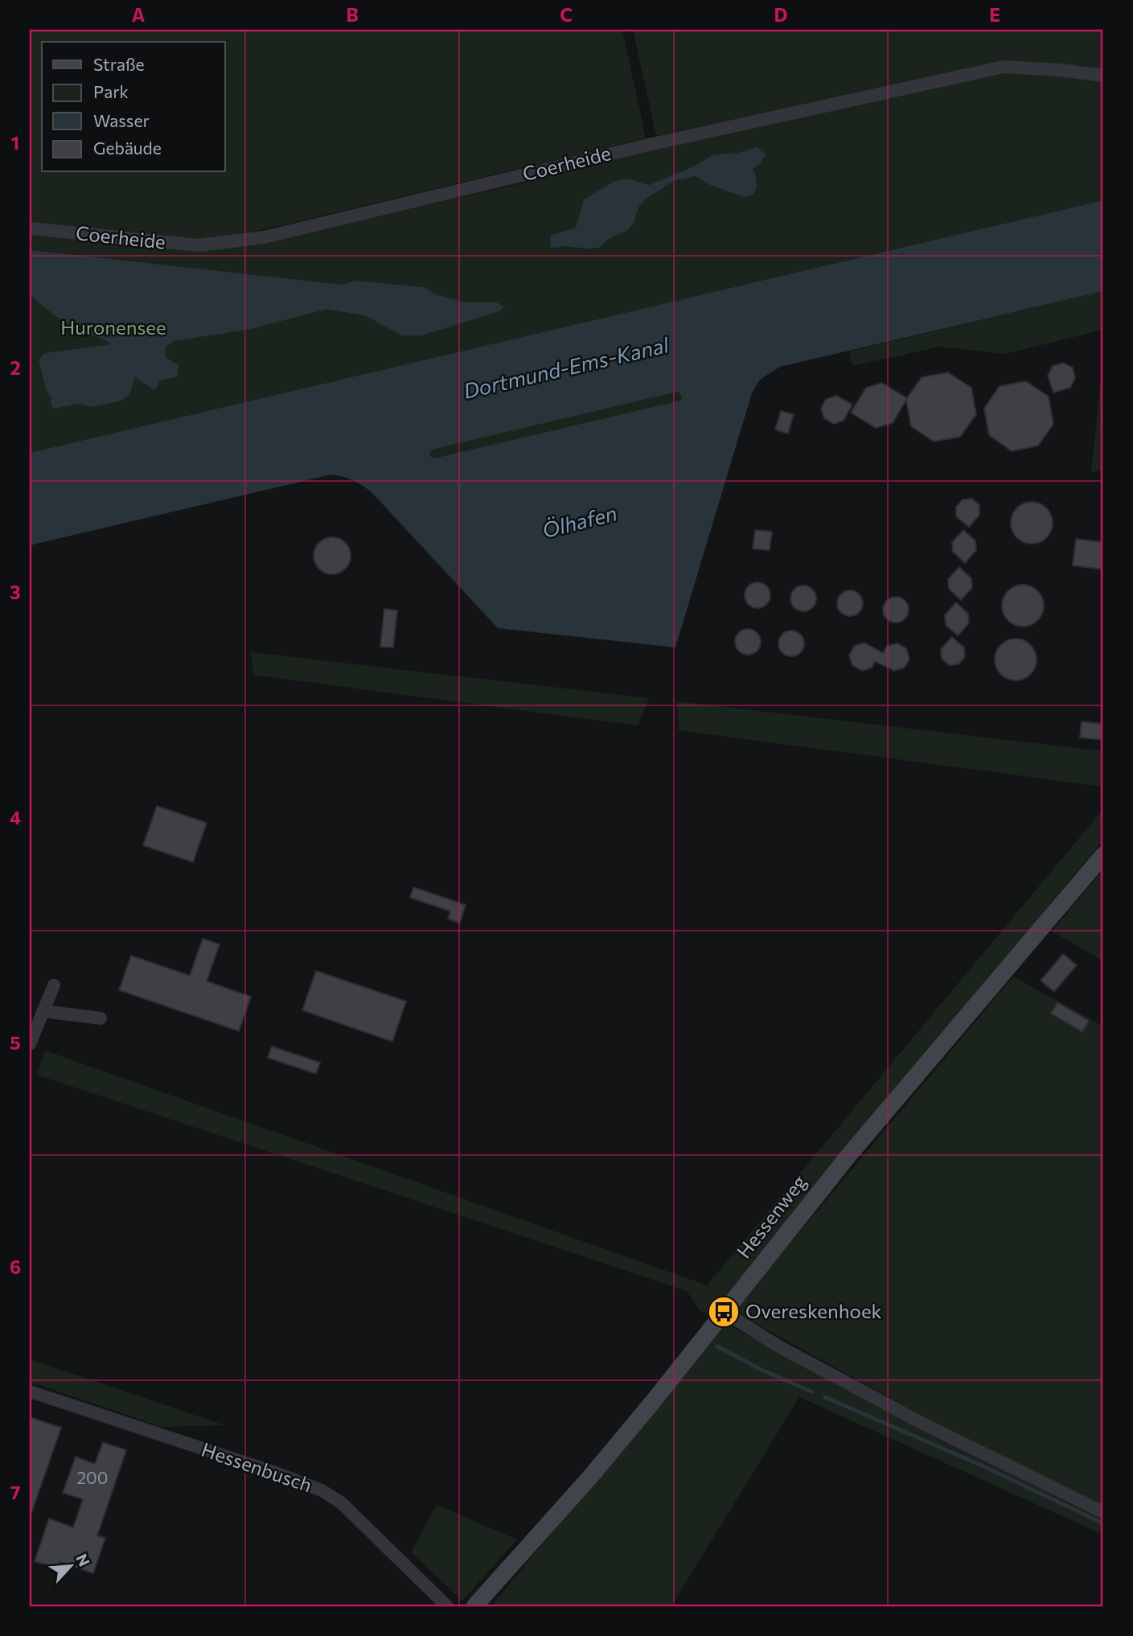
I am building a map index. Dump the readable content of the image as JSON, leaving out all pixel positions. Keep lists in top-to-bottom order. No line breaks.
{"streets":{"street":["Coerheide","Hessenweg","Hessenbusch"]},"water":["Dortmund-Ems-Kanal","Ölhafen"],"parks":["Huronensee"],"places":{"bus stop":["Overeskenhoek"]},"house_numbers":["200"],"legend":["Straße","Park","Wasser","Gebäude"],"north":"top right","grid":{"columns":["A","B","C","D","E"],"rows":["1","2","3","4","5","6","7"]}}
